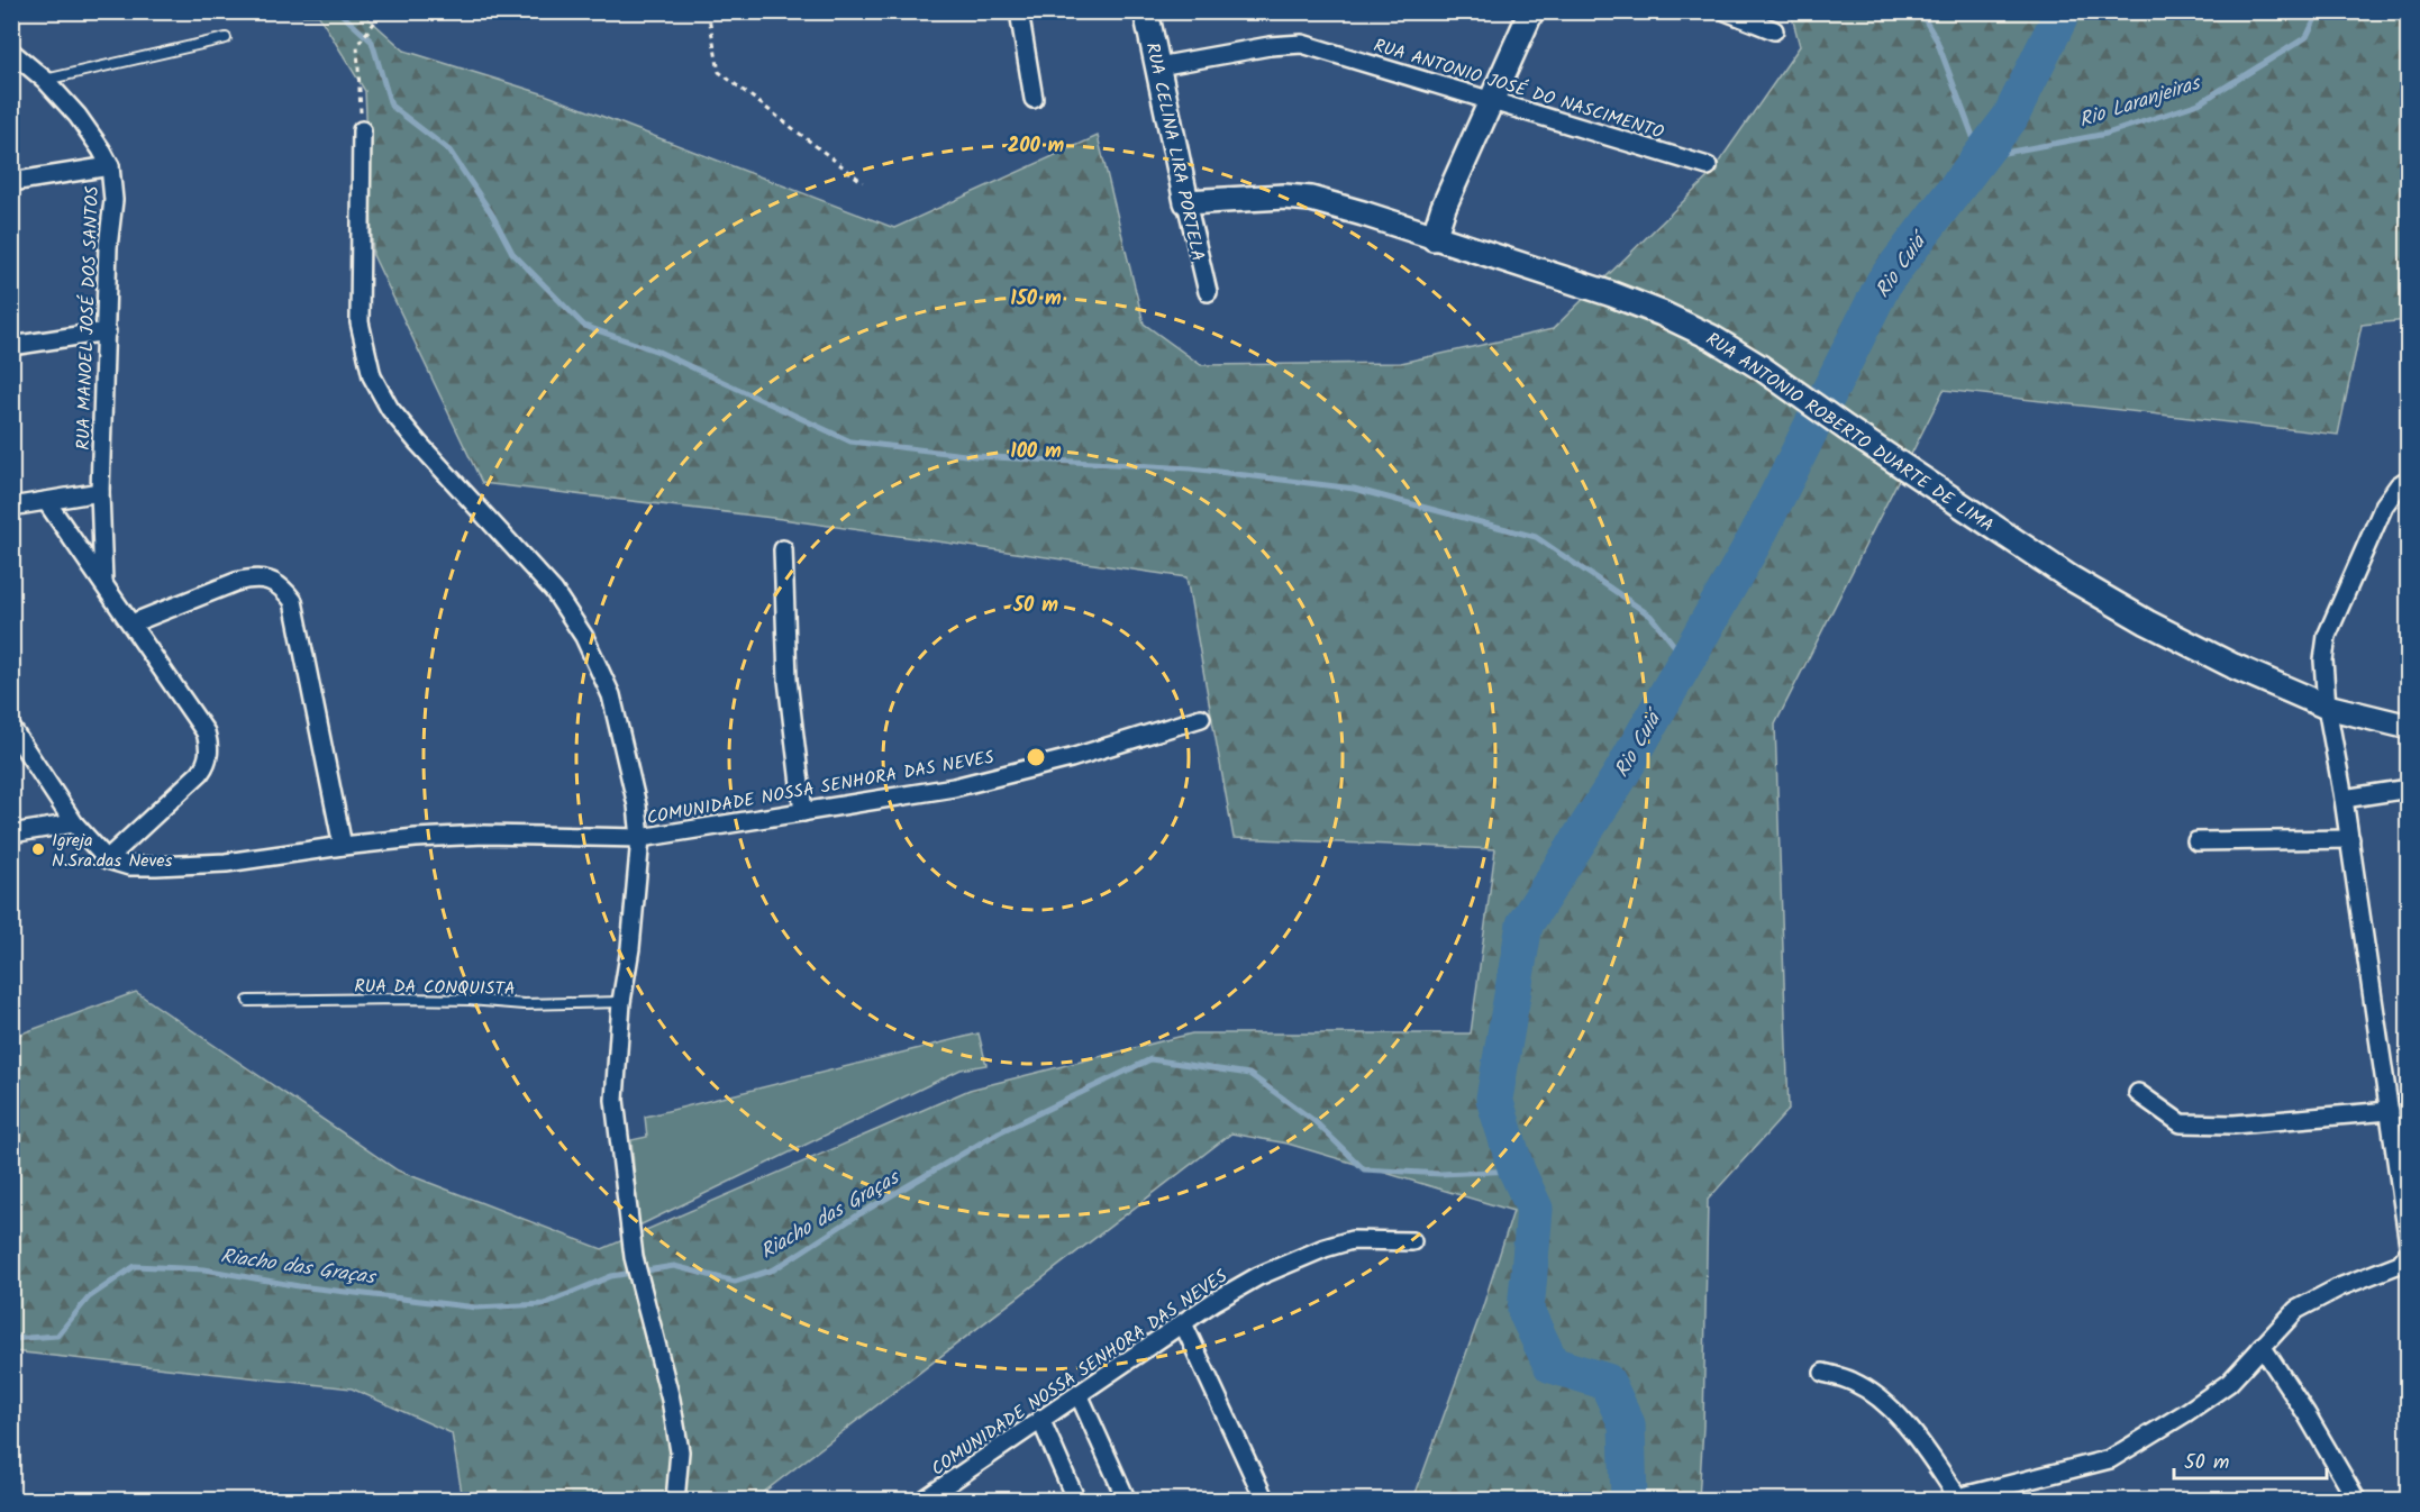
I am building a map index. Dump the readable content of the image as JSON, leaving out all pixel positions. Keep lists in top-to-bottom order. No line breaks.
{"streets":{"main road":["RUA CELINA LIRA PORTELA","RUA ANTONIO ROBERTO DUARTE DE LIMA"],"street":["RUA ANTONIO JOSÉ DO NASCIMENTO","RUA MANOEL JOSÉ DOS SANTOS","COMUNIDADE NOSSA SENHORA DAS NEVES"],"lane":["RUA DA CONQUISTA"]},"crossings":[["RUA ANTONIO JOSÉ DO NASCIMENTO","RUA CELINA LIRA PORTELA"],["RUA CELINA LIRA PORTELA","RUA ANTONIO ROBERTO DUARTE DE LIMA"],["COMUNIDADE NOSSA SENHORA DAS NEVES","RUA DA CONQUISTA"]],"water":["Rio Laranjeiras","Rio Cuiá","Riacho das Graças"],"places":["Igreja N.Sra.das Neves"],"scale_bar":"50 m","rings":["200 m","150 m","100 m","50 m"]}
